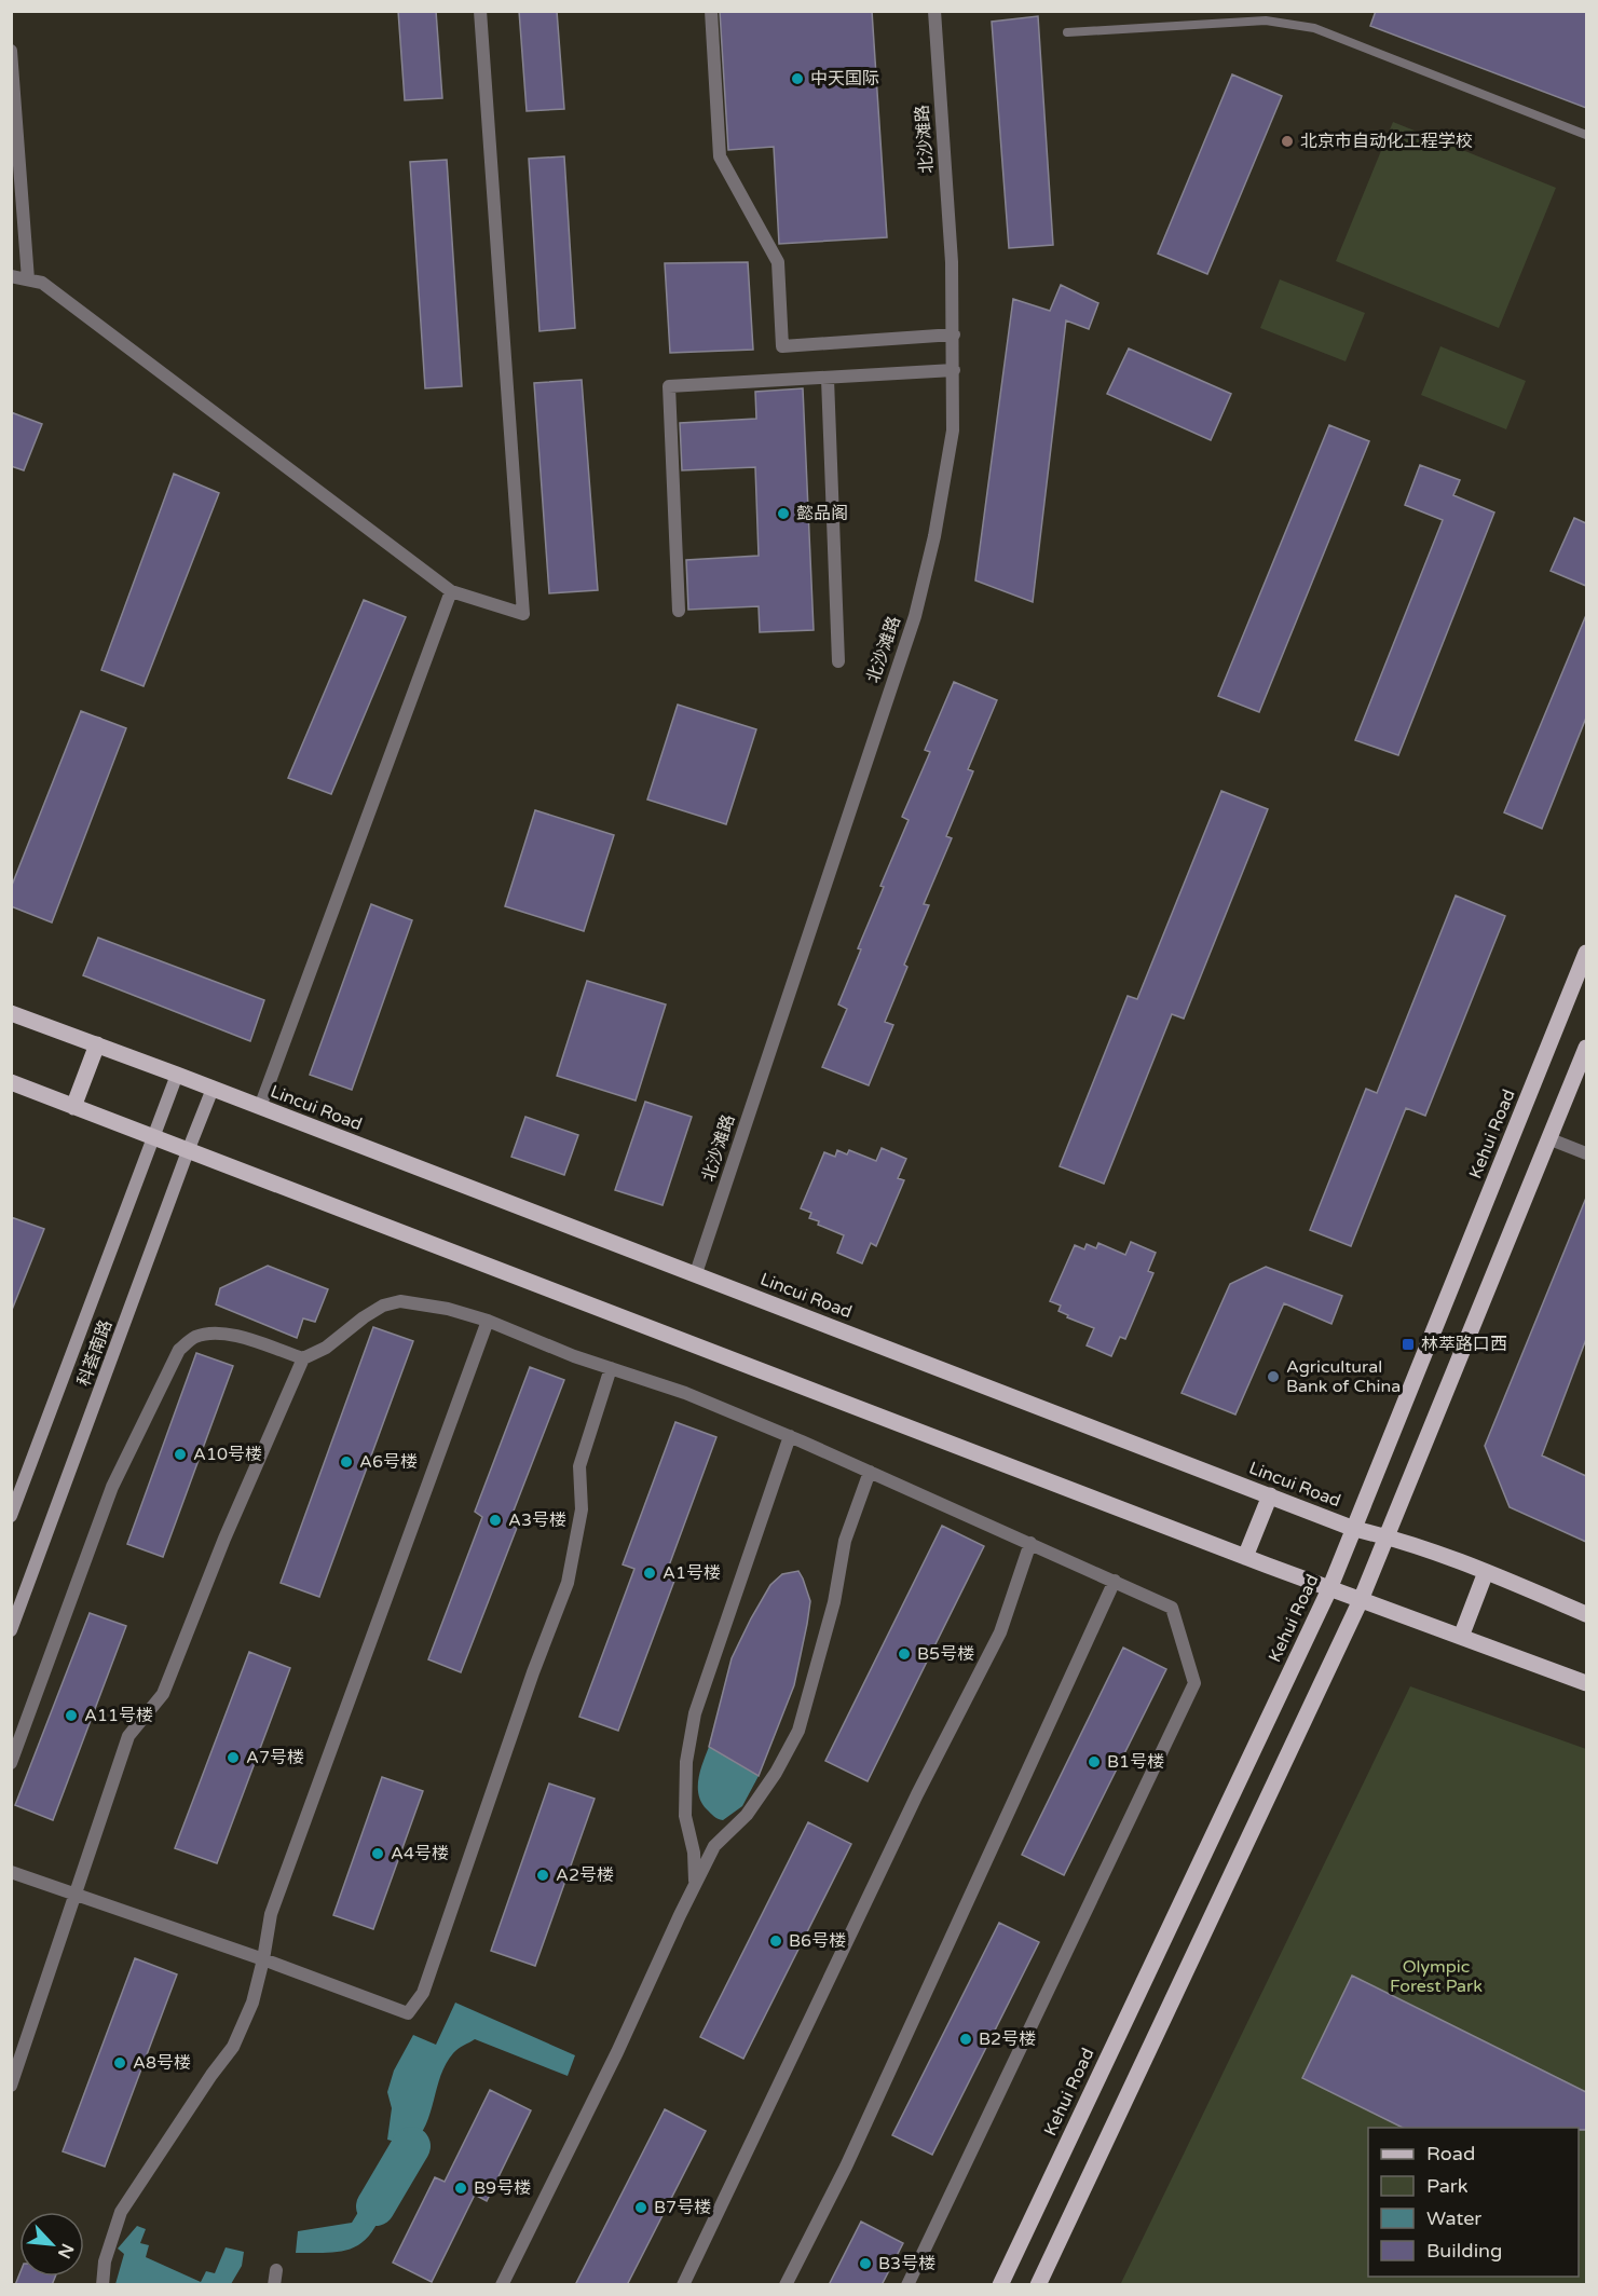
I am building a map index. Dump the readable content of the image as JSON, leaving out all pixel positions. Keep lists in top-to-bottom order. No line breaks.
{"streets":{"main road":["Lincui Road","Kehui Road"],"street":["北沙滩路","科荟南路"]},"crossings":[["北沙滩路","Lincui Road"],["Lincui Road","Kehui Road"],["Lincui Road","科荟南路"]],"parks":["Olympic Forest Park"],"places":{"other":["中天国际","北京市自动化工程学校","懿品阁","Agricultural Bank of China","A10号楼","A6号楼","A3号楼","A1号楼","B5号楼","A11号楼","A7号楼","B1号楼","A4号楼","A2号楼","B6号楼","B2号楼","A8号楼","B9号楼","B7号楼","B3号楼"],"transit":["林萃路口西"]},"legend":["Road","Park","Water","Building"],"north":"bottom right"}
